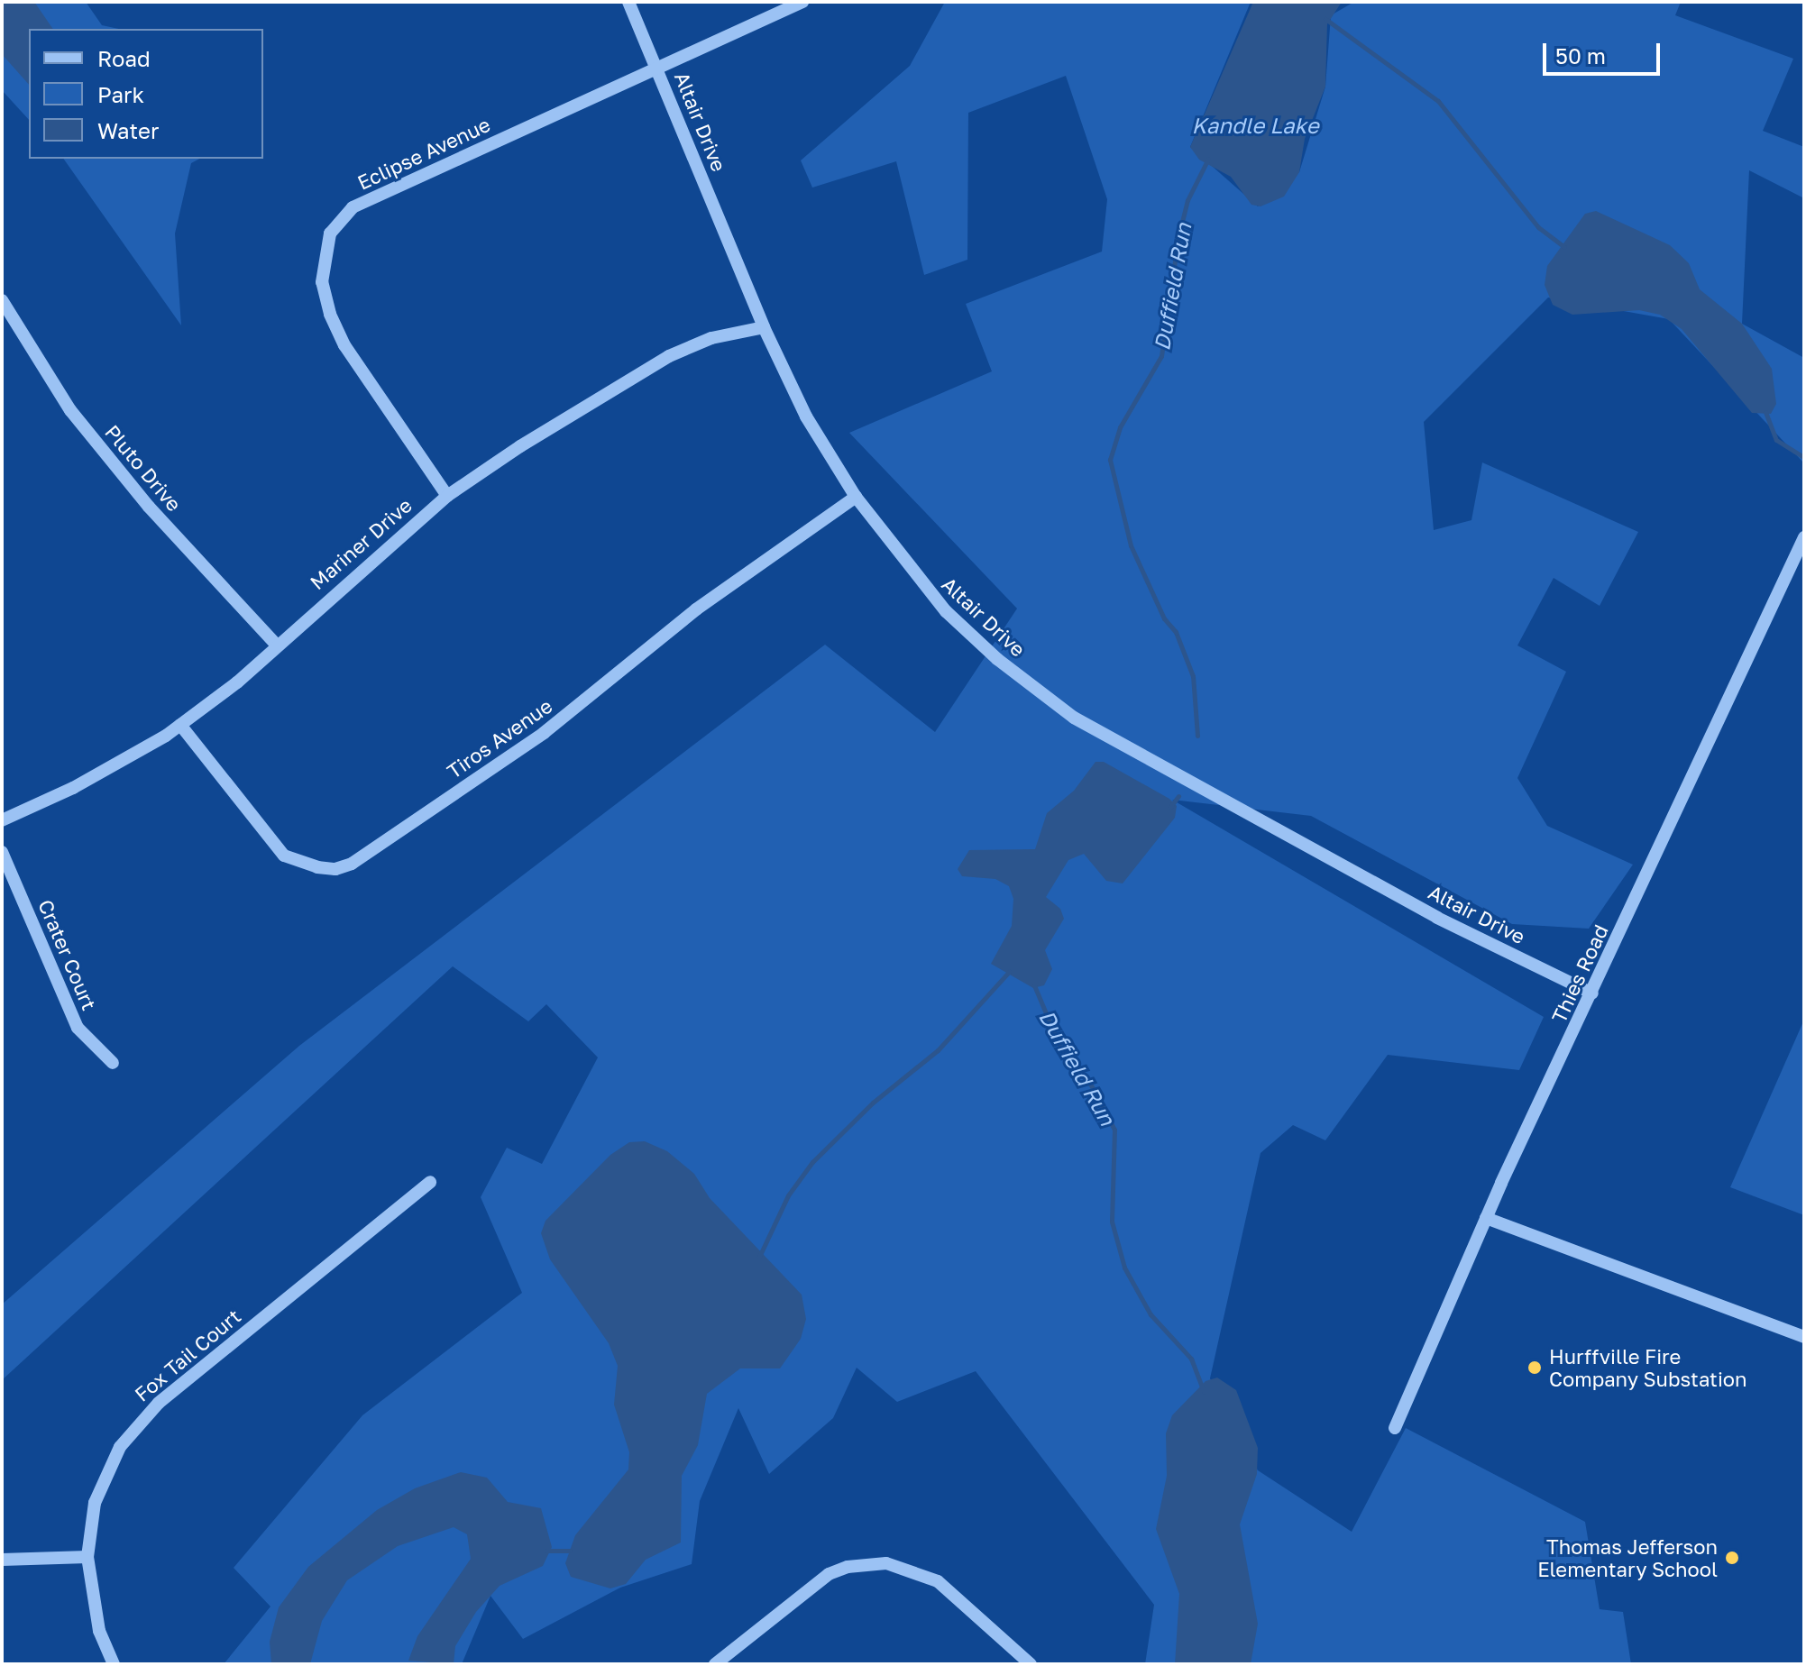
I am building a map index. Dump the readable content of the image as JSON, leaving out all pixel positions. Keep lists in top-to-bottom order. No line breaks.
{"streets":{"street":["Altair Drive","Eclipse Avenue","Pluto Drive","Mariner Drive","Tiros Avenue","Crater Court","Thies Road","Fox Tail Court"]},"crossings":[["Altair Drive","Eclipse Avenue"],["Altair Drive","Mariner Drive"],["Altair Drive","Tiros Avenue"],["Altair Drive","Thies Road"],["Eclipse Avenue","Mariner Drive"],["Pluto Drive","Mariner Drive"],["Mariner Drive","Tiros Avenue"]],"water":["Kandle Lake","Duffield Run"],"places":["Hurffville Fire Company Substation","Thomas Jefferson Elementary School"],"legend":["Road","Park","Water"],"scale_bar":"50 m"}
